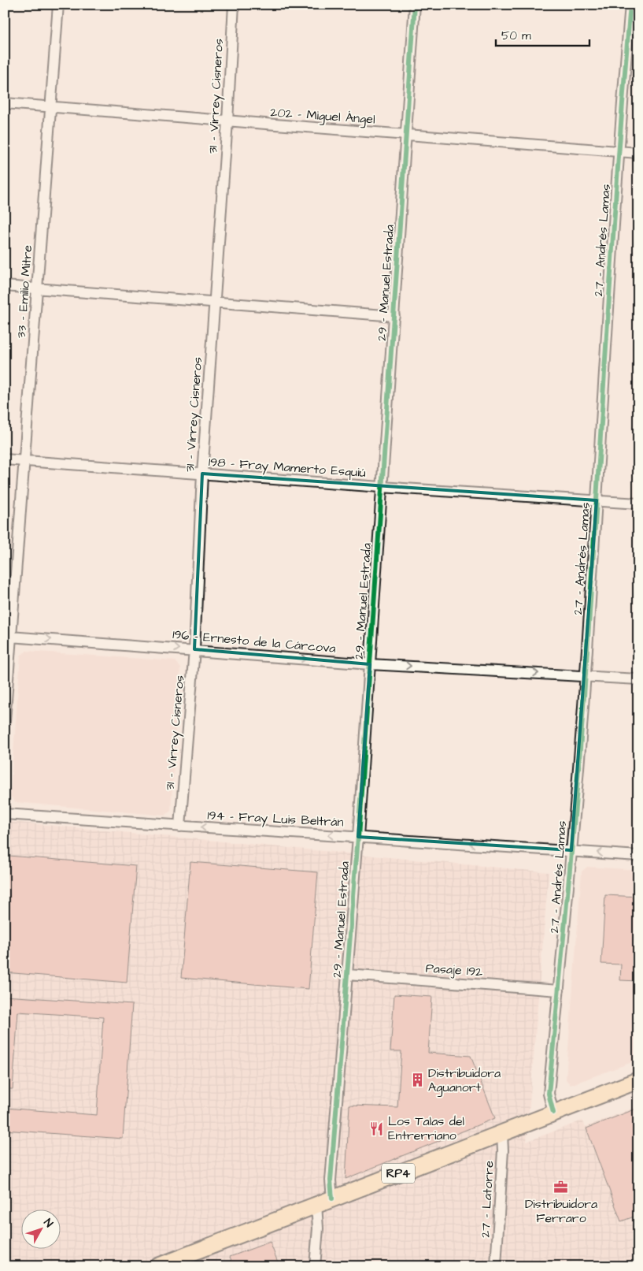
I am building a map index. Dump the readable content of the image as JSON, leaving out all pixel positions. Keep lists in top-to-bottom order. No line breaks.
{"streets":{"main road":["RP4"],"street":["31 - Virrey Cisneros","202 - Miguel Ángel","27 - Andrés Lamas","29 - Manuel Estrada","33 - Emilio Mitre","198 - Fray Mamerto Esquiú","196 - Ernesto de la Cárcova","194 - Fray Luis Beltrán","Pasaje 192","27 - Latorre"]},"crossings":[["31 - Virrey Cisneros","202 - Miguel Ángel"],["31 - Virrey Cisneros","198 - Fray Mamerto Esquiú"],["31 - Virrey Cisneros","196 - Ernesto de la Cárcova"],["31 - Virrey Cisneros","194 - Fray Luis Beltrán"],["202 - Miguel Ángel","27 - Andrés Lamas"],["202 - Miguel Ángel","29 - Manuel Estrada"],["202 - Miguel Ángel","33 - Emilio Mitre"],["27 - Andrés Lamas","198 - Fray Mamerto Esquiú"],["27 - Andrés Lamas","196 - Ernesto de la Cárcova"],["27 - Andrés Lamas","194 - Fray Luis Beltrán"],["27 - Andrés Lamas","Pasaje 192"],["27 - Andrés Lamas","RP4"],["29 - Manuel Estrada","198 - Fray Mamerto Esquiú"],["29 - Manuel Estrada","196 - Ernesto de la Cárcova"],["29 - Manuel Estrada","194 - Fray Luis Beltrán"],["29 - Manuel Estrada","Pasaje 192"],["29 - Manuel Estrada","RP4"],["33 - Emilio Mitre","198 - Fray Mamerto Esquiú"],["33 - Emilio Mitre","196 - Ernesto de la Cárcova"],["RP4","27 - Latorre"]],"one_way":["196 - Ernesto de la Cárcova","194 - Fray Luis Beltrán"],"places":{"building":["Distribuidora Aguanort"],"restaurant":["Los Talas del Entrerriano"],"office":["Distribuidora Ferraro"]},"scale_bar":"50 m","north":"top right"}
